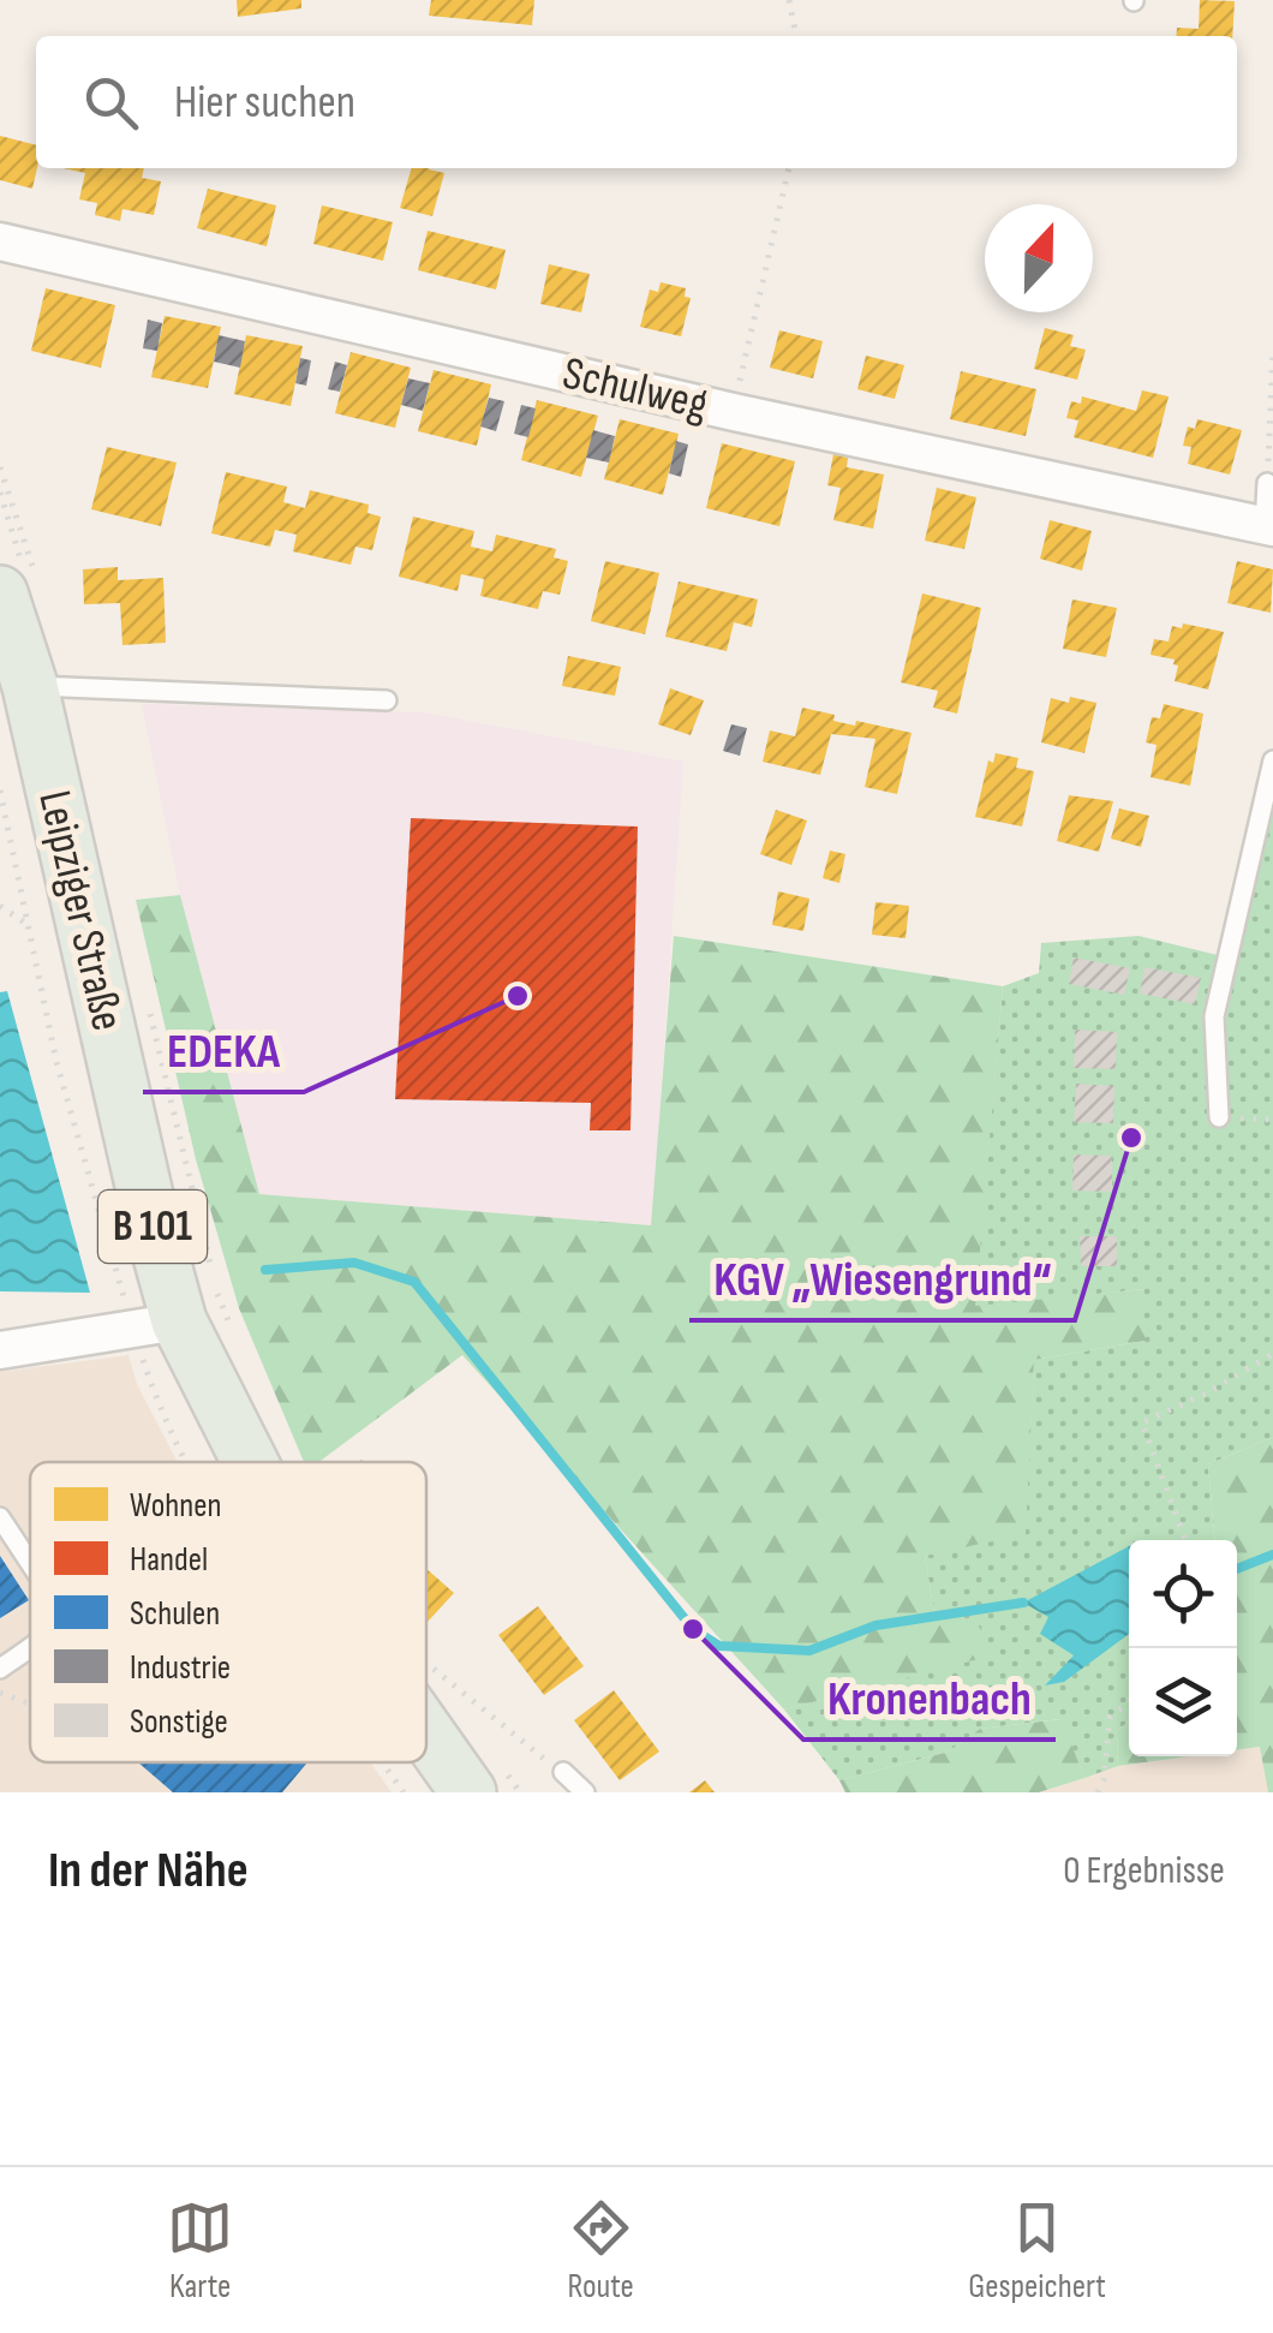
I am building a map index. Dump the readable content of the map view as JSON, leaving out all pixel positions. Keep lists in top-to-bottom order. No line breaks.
{"streets":{"main road":["Leipziger Straße","B 101"],"street":["Schulweg"]},"places":["EDEKA","KGV „Wiesengrund“","Kronenbach"],"legend":["Wohnen","Handel","Schulen","Industrie","Sonstige"],"north":"top","page":{"search":"Hier suchen","heading":["In der Nähe","0 Ergebnisse"],"nav":["Karte","Route","Gespeichert"]}}
